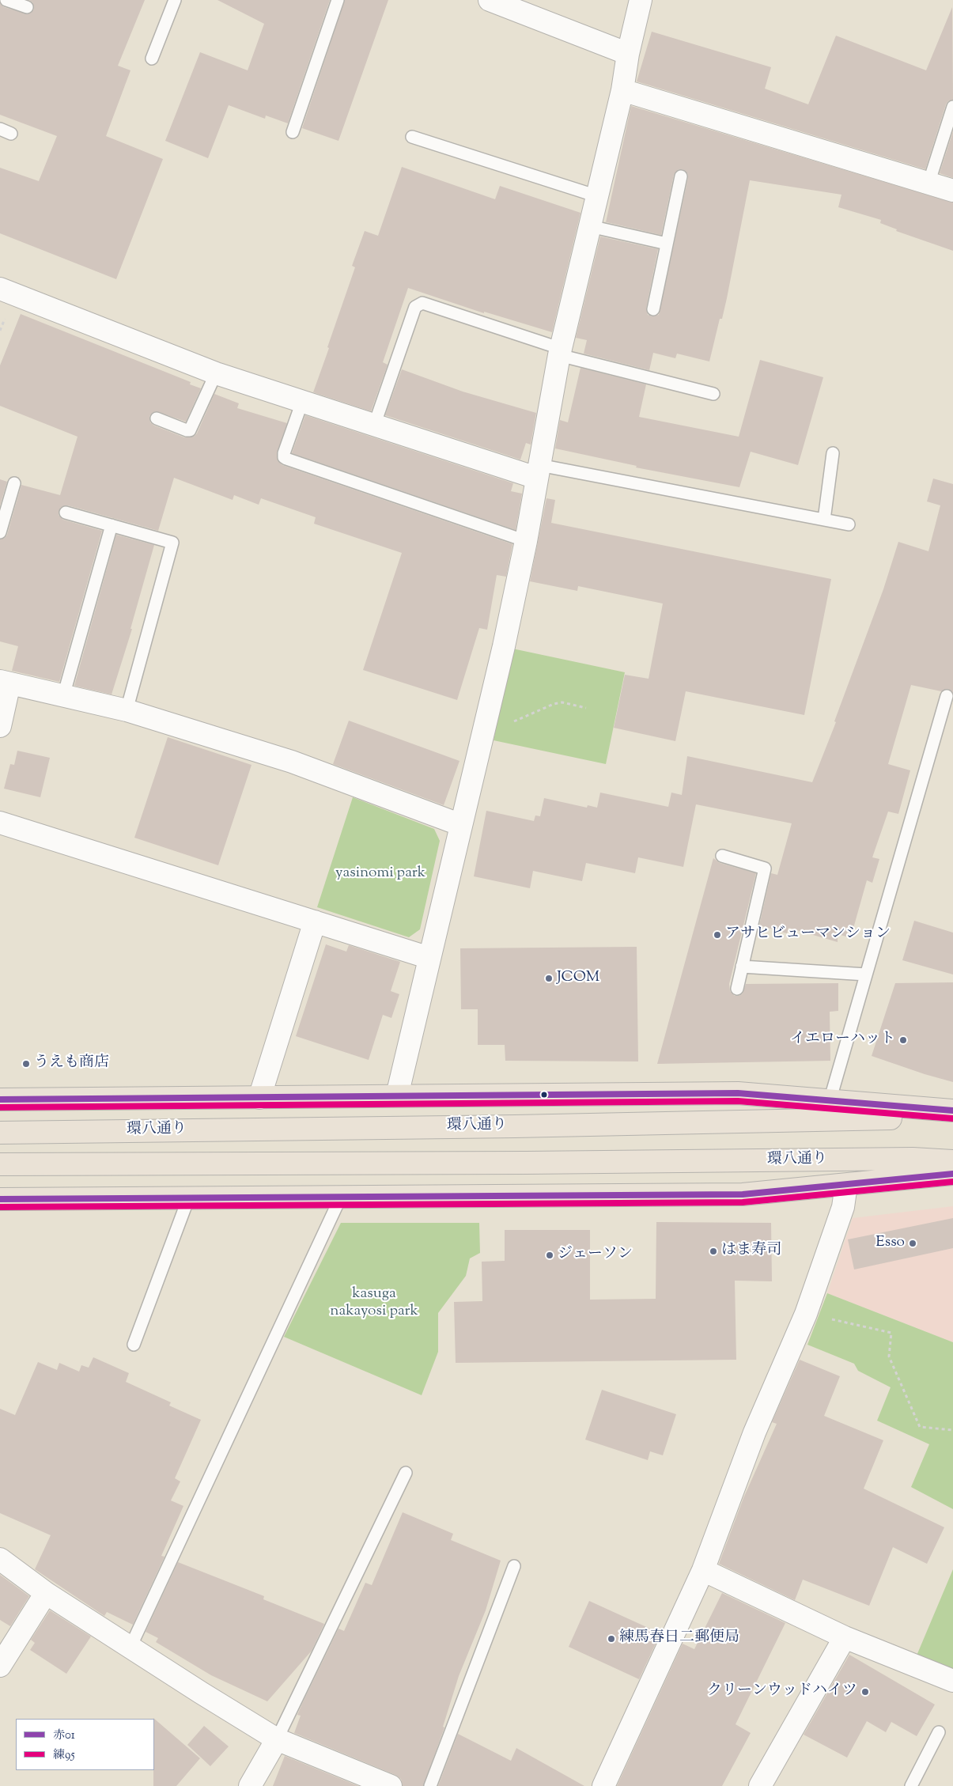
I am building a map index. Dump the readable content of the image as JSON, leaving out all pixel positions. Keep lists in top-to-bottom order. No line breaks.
{"streets":{"main road":["環八通り"]},"parks":["yasinomi park","kasuga nakayosi park"],"places":["アサヒビューマンション","JCOM","イエローハット","うえも商店","Esso","はま寿司","ジェーソン","練馬春日二郵便局","クリーンウッドハイツ"],"lines":["transit line 赤01","transit line 練95"],"legend":["赤01","練95"]}
